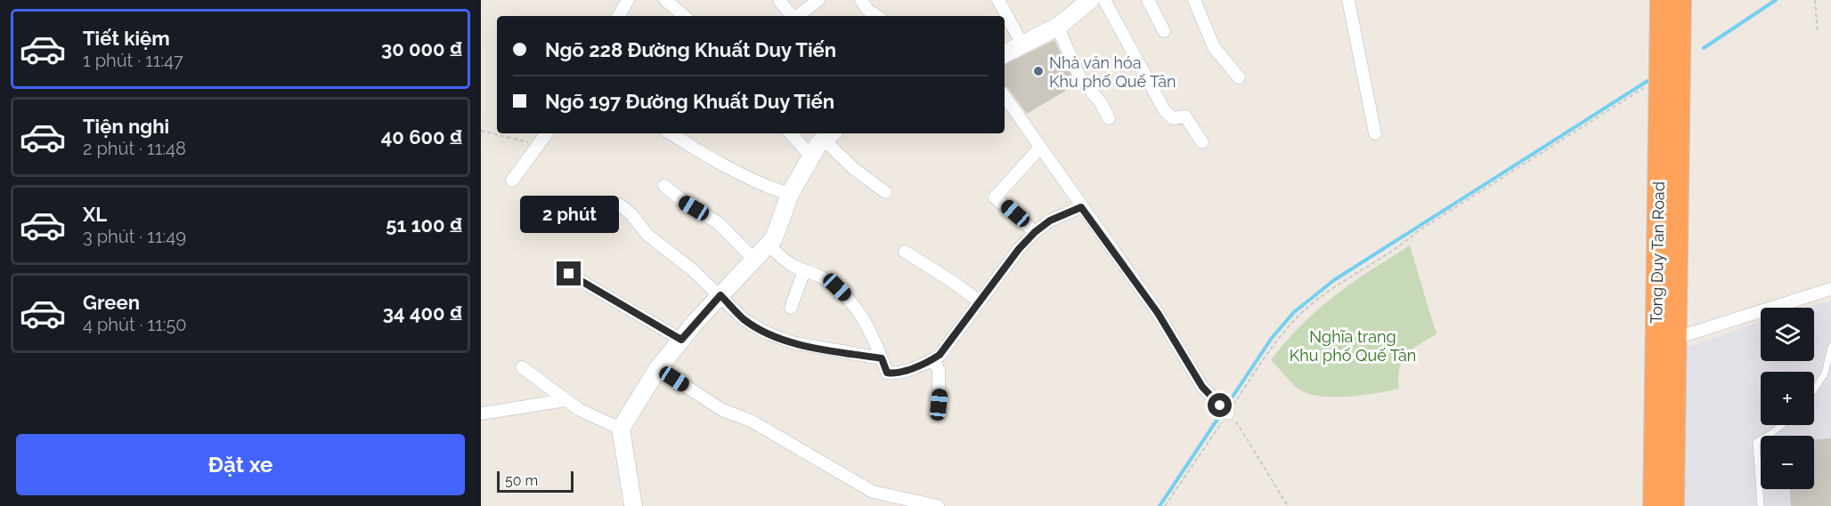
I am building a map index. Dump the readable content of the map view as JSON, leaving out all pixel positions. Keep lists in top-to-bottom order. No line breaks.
{"streets":{"highway":["Tong Duy Tan Road"]},"parks":["Nghĩa trang Khu phố Quế Tân"],"places":["Nhà văn hóa Khu phố Quế Tân"],"scale_bar":"50 m","page":{"list":[{"name":"Tiết kiệm","note":"1 phút · 11:47","value":"30 000 ₫"},{"name":"Tiện nghi","note":"2 phút · 11:48","value":"40 600 ₫"},{"name":"XL","note":"3 phút · 11:49","value":"51 100 ₫"},{"name":"Green","note":"4 phút · 11:50","value":"34 400 ₫"}],"banner":["Ngõ 228 Đường Khuất Duy Tiến","Ngõ 197 Đường Khuất Duy Tiến"],"bubble":"2 phút","map_buttons":["+","−"],"buttons":"Đặt xe","scale":"50 m"}}
